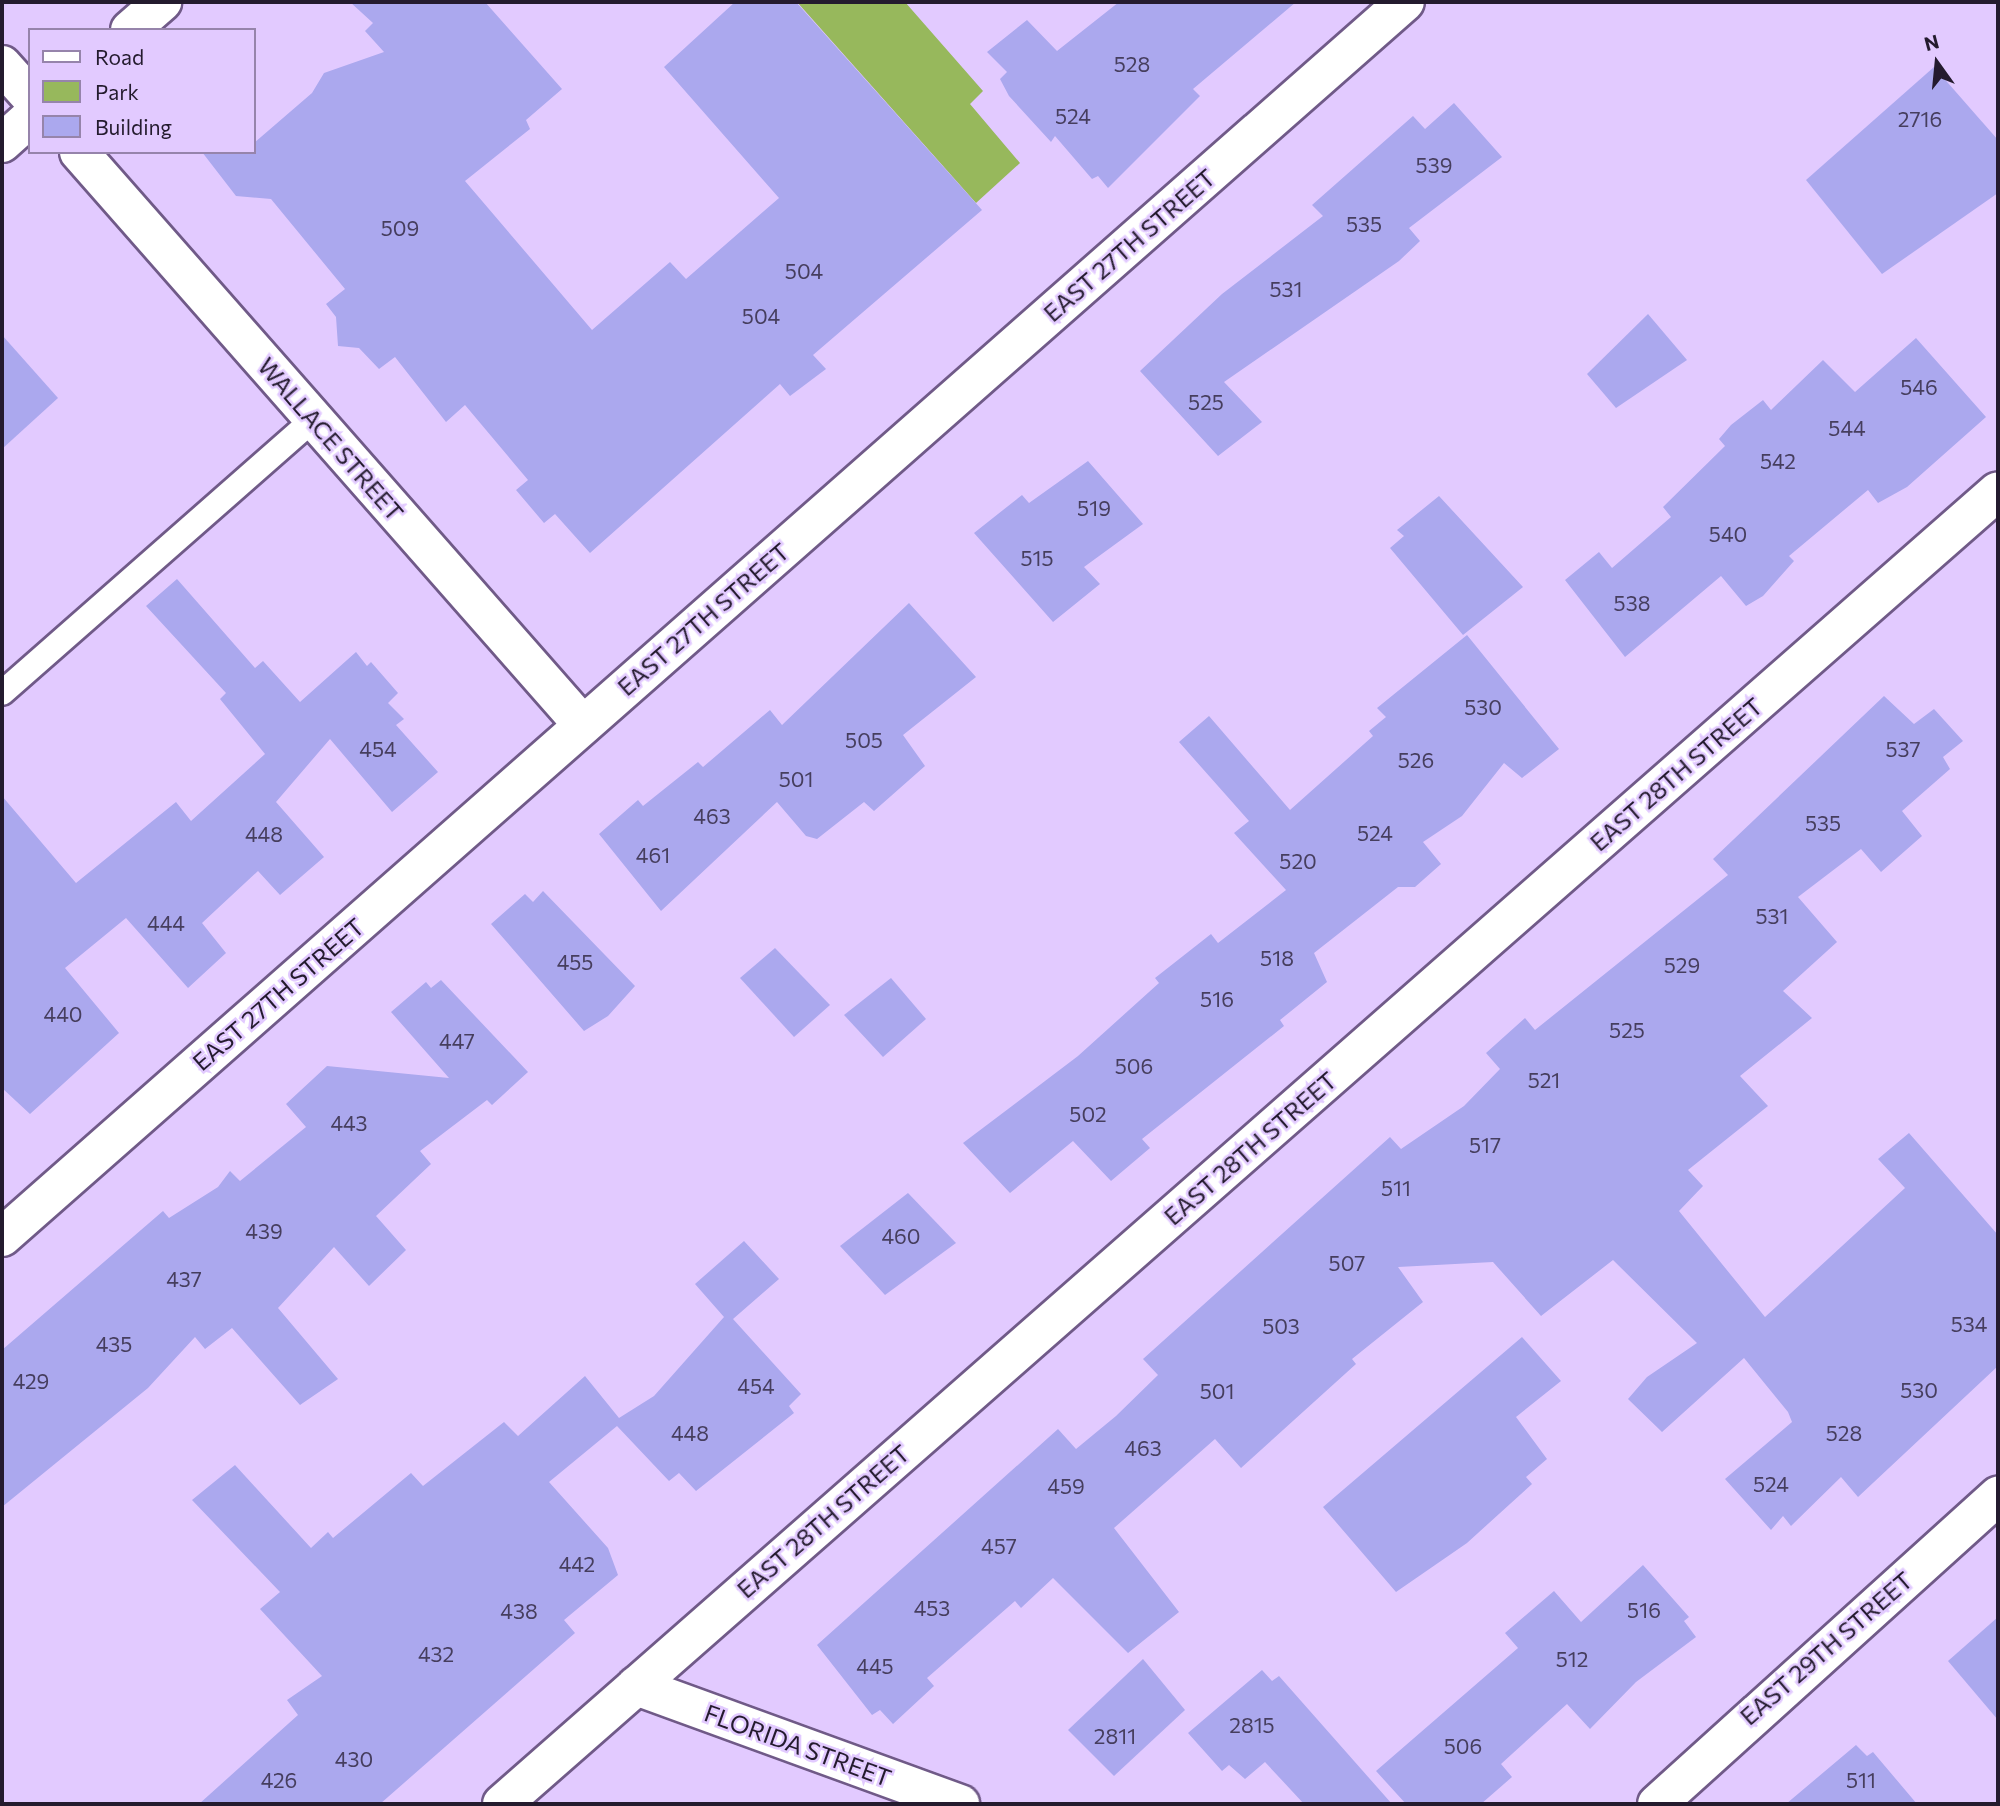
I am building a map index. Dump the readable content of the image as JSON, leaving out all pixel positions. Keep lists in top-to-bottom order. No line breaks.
{"streets":{"street":["EAST 27TH STREET","WALLACE STREET","EAST 28TH STREET","EAST 29TH STREET","FLORIDA STREET"]},"crossings":[["EAST 27TH STREET","WALLACE STREET"],["EAST 28TH STREET","FLORIDA STREET"]],"house_numbers":["528","524","2716","539","535","509","504","531","504","546","525","544","542","519","540","515","538","530","505","454","537","526","501","463","535","524","448","461","520","531","444","518","455","529","516","440","525","447","506","521","502","443","517","511","439","460","507","437","534","503","435","429","454","530","501","448","528","463","524","459","457","442","453","516","438","432","512","445","2815","2811","506","430","426","511"],"legend":["Road","Park","Building"],"north":"top"}
